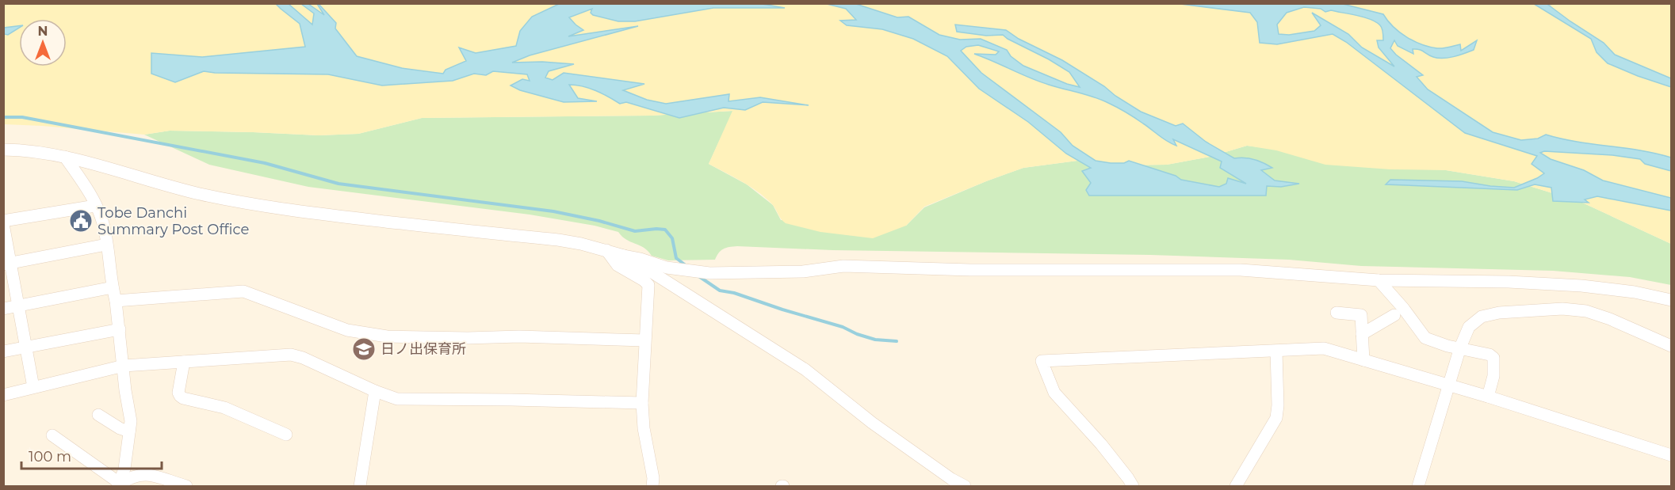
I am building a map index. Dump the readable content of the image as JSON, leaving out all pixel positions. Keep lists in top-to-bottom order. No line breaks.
{"places":{"public building":["Tobe Danchi Summary Post Office"],"school or university":["日ノ出保育所"]},"scale_bar":"100 m","north":"top"}
